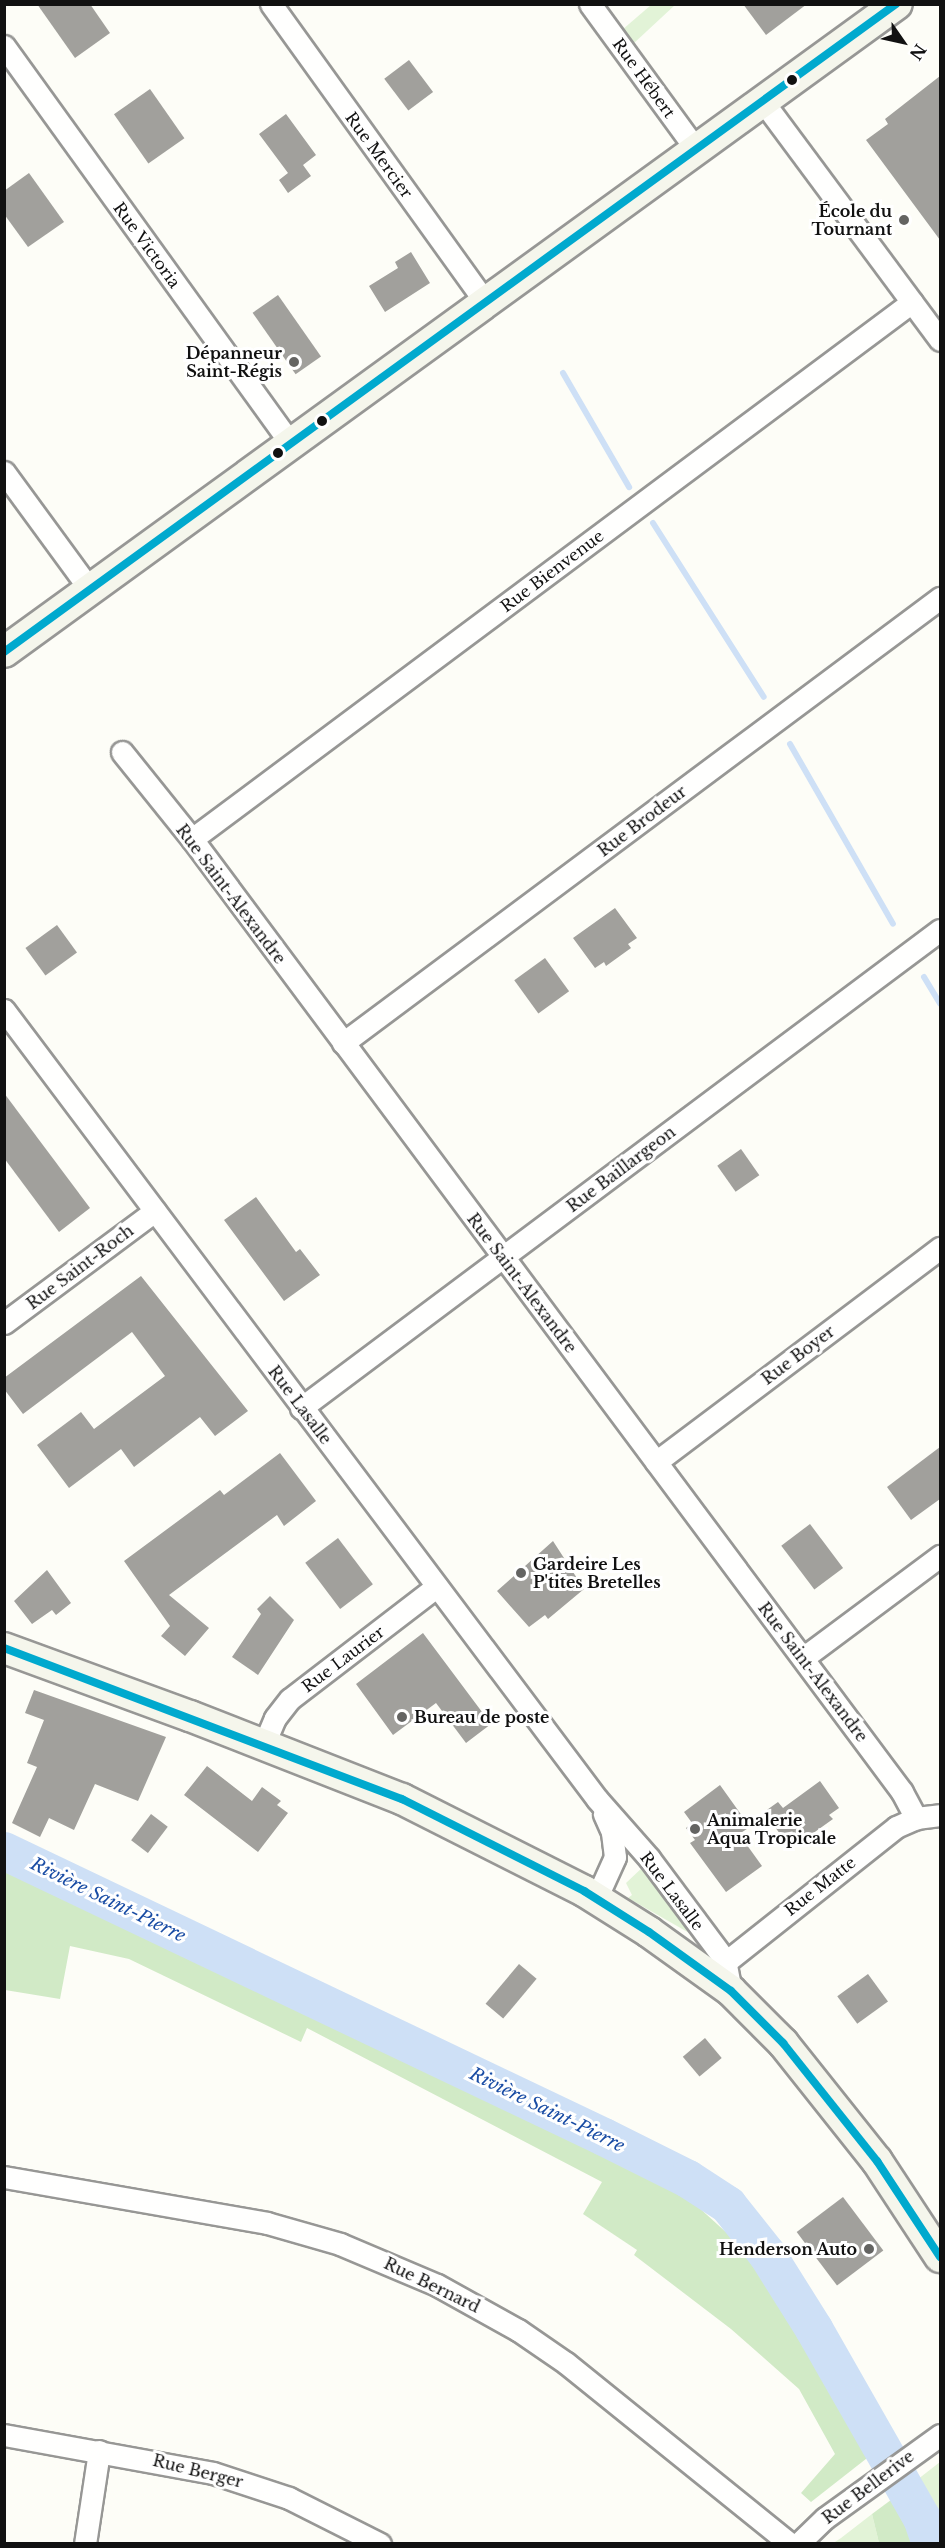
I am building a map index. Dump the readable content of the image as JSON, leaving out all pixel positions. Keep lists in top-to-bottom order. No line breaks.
{"streets":{"street":["Rue Hébert","Rue Mercier","Rue Victoria","Rue Bienvenue","Rue Brodeur","Rue Saint-Alexandre","Rue Baillargeon","Rue Saint-Roch","Rue Boyer","Rue Lasalle","Rue Laurier","Rue Matte","Rue Bernard","Rue Berger","Rue Bellerive"]},"crossings":[["Rue Bienvenue","Rue Saint-Alexandre"],["Rue Brodeur","Rue Saint-Alexandre"],["Rue Saint-Alexandre","Rue Baillargeon"],["Rue Saint-Alexandre","Rue Boyer"],["Rue Saint-Alexandre","Rue Matte"],["Rue Baillargeon","Rue Lasalle"],["Rue Saint-Roch","Rue Lasalle"],["Rue Lasalle","Rue Laurier"],["Rue Lasalle","Rue Matte"]],"water":["Rivière Saint-Pierre"],"places":["École du Tournant","Dépanneur Saint-Régis","Gardeire Les P'tites Bretelles","Bureau de poste","Animalerie Aqua Tropicale","Henderson Auto"],"north":"bottom right"}
